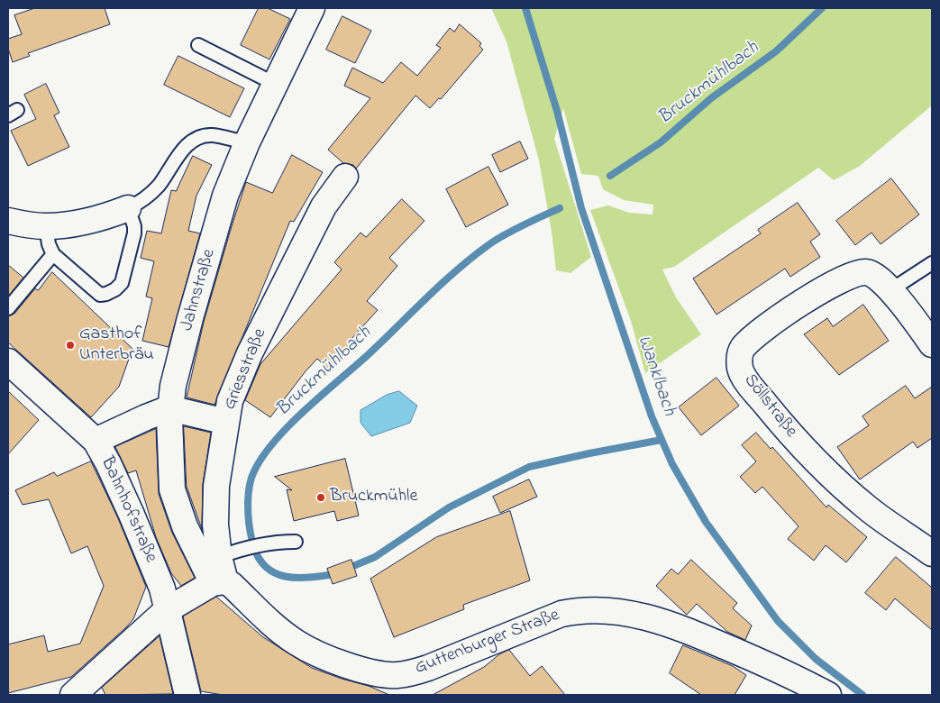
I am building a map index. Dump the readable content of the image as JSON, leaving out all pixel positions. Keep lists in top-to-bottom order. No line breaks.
{"streets":{"street":["Jahnstraße","Griesstraße","Söllstraße","Bahnhofstraße","Guttenburger Straße"]},"crossings":[["Jahnstraße","Griesstraße"],["Jahnstraße","Guttenburger Straße"],["Griesstraße","Guttenburger Straße"]],"water":["Bruckmühlbach","Wanklbach"],"places":["Gasthof Unterbräu","Bruckmühle"]}
